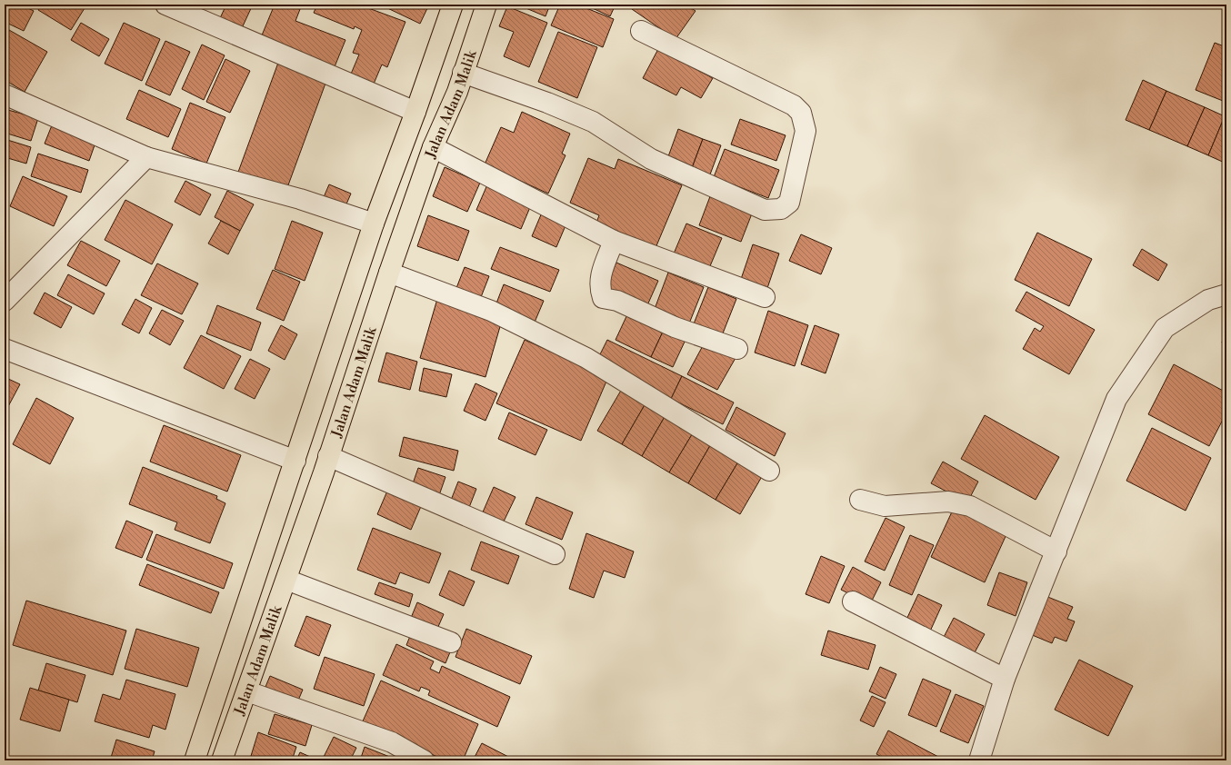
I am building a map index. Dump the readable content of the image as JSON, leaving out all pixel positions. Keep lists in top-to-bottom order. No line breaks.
{"streets":{"main road":["Jalan Adam Malik"]}}
